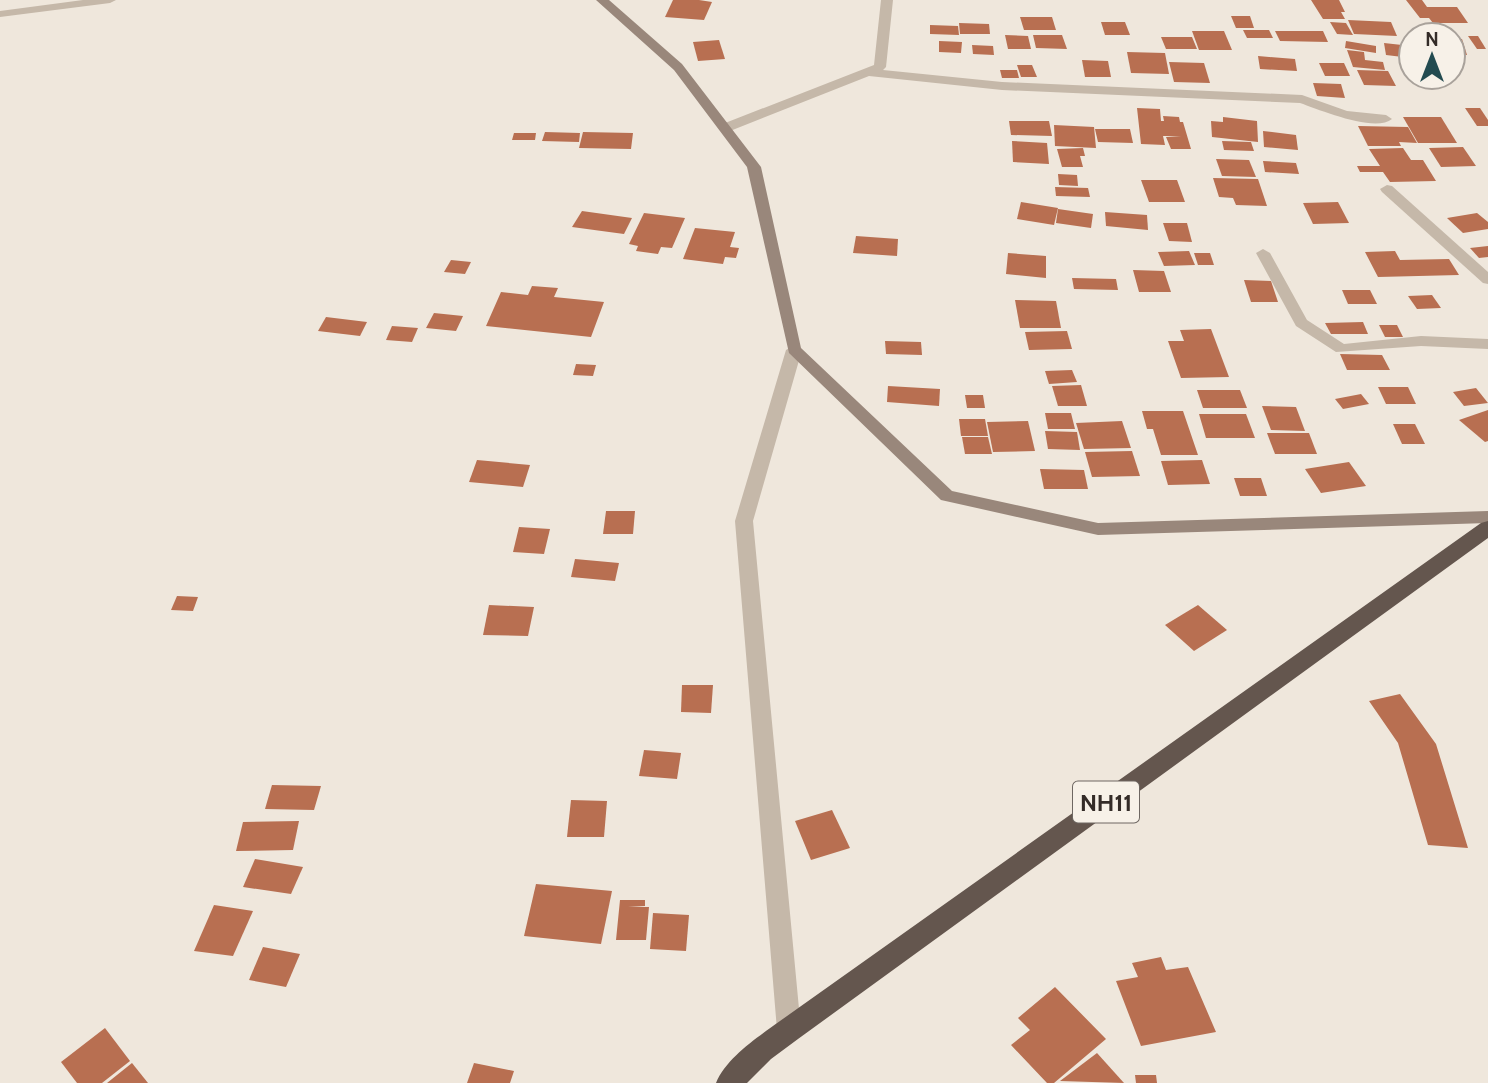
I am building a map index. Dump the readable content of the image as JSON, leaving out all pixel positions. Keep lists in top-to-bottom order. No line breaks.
{"streets":{"highway":["NH11"]},"north":"top"}
